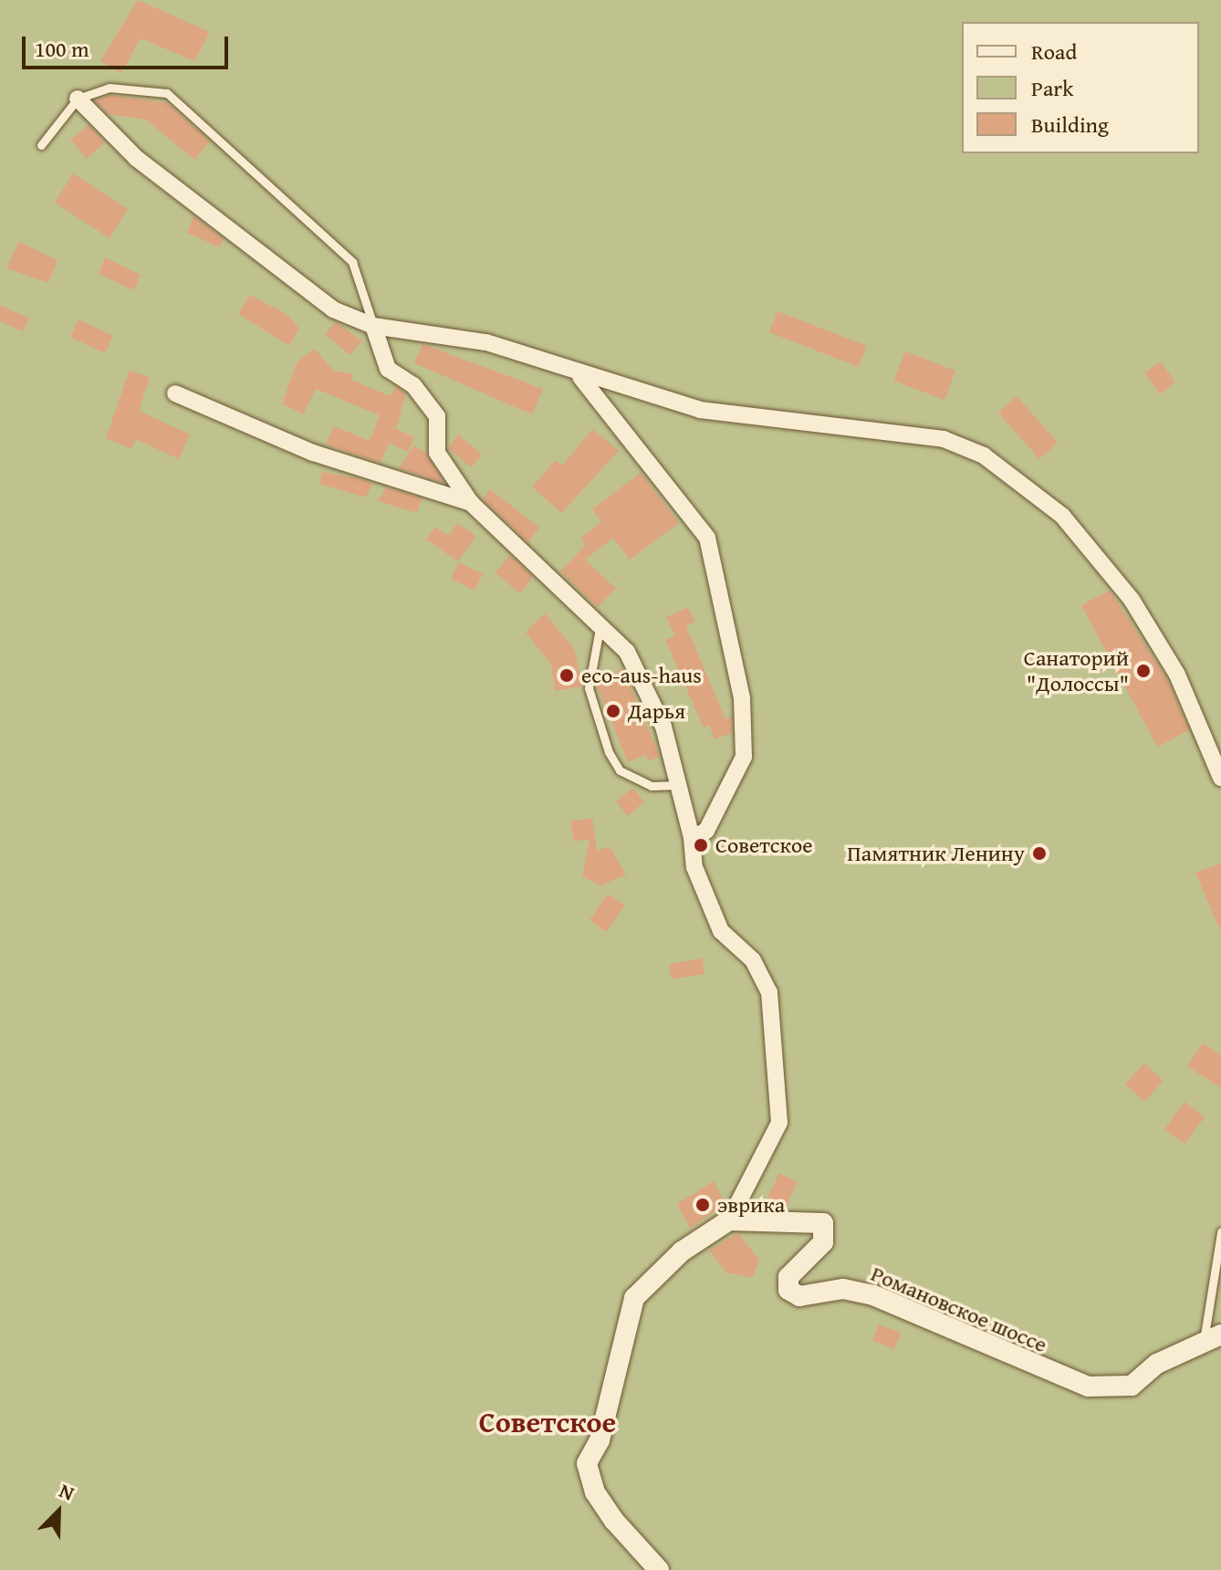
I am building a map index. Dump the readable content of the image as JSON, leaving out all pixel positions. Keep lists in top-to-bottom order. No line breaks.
{"streets":{"street":["Романовское шоссе"]},"districts":["Советское"],"places":["Санаторий \"Долоссы\"","eco-aus-haus","Дарья","Советское","Памятник Ленину","эврика"],"legend":["Road","Park","Building"],"scale_bar":"100 m","north":"top right"}
